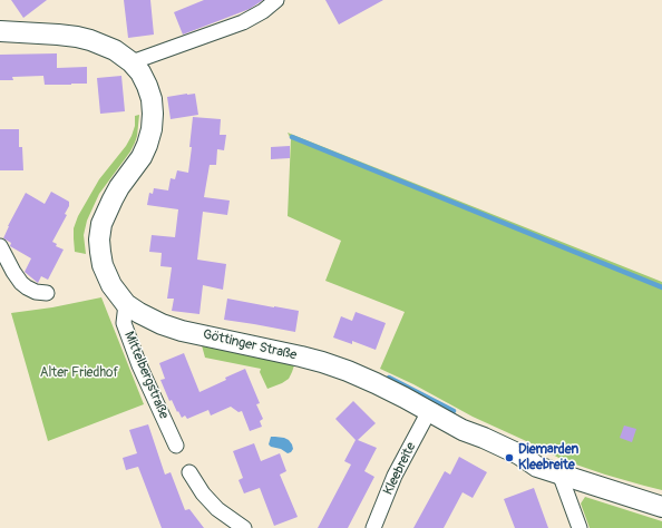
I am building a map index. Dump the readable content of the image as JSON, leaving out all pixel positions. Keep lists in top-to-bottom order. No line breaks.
{"streets":{"street":["Göttinger Straße","Mittelbergstraße","Kleebreite"]},"crossings":[["Göttinger Straße","Mittelbergstraße"],["Göttinger Straße","Kleebreite"]],"parks":["Alter Friedhof"],"places":["Diemarden Kleebreite"]}
